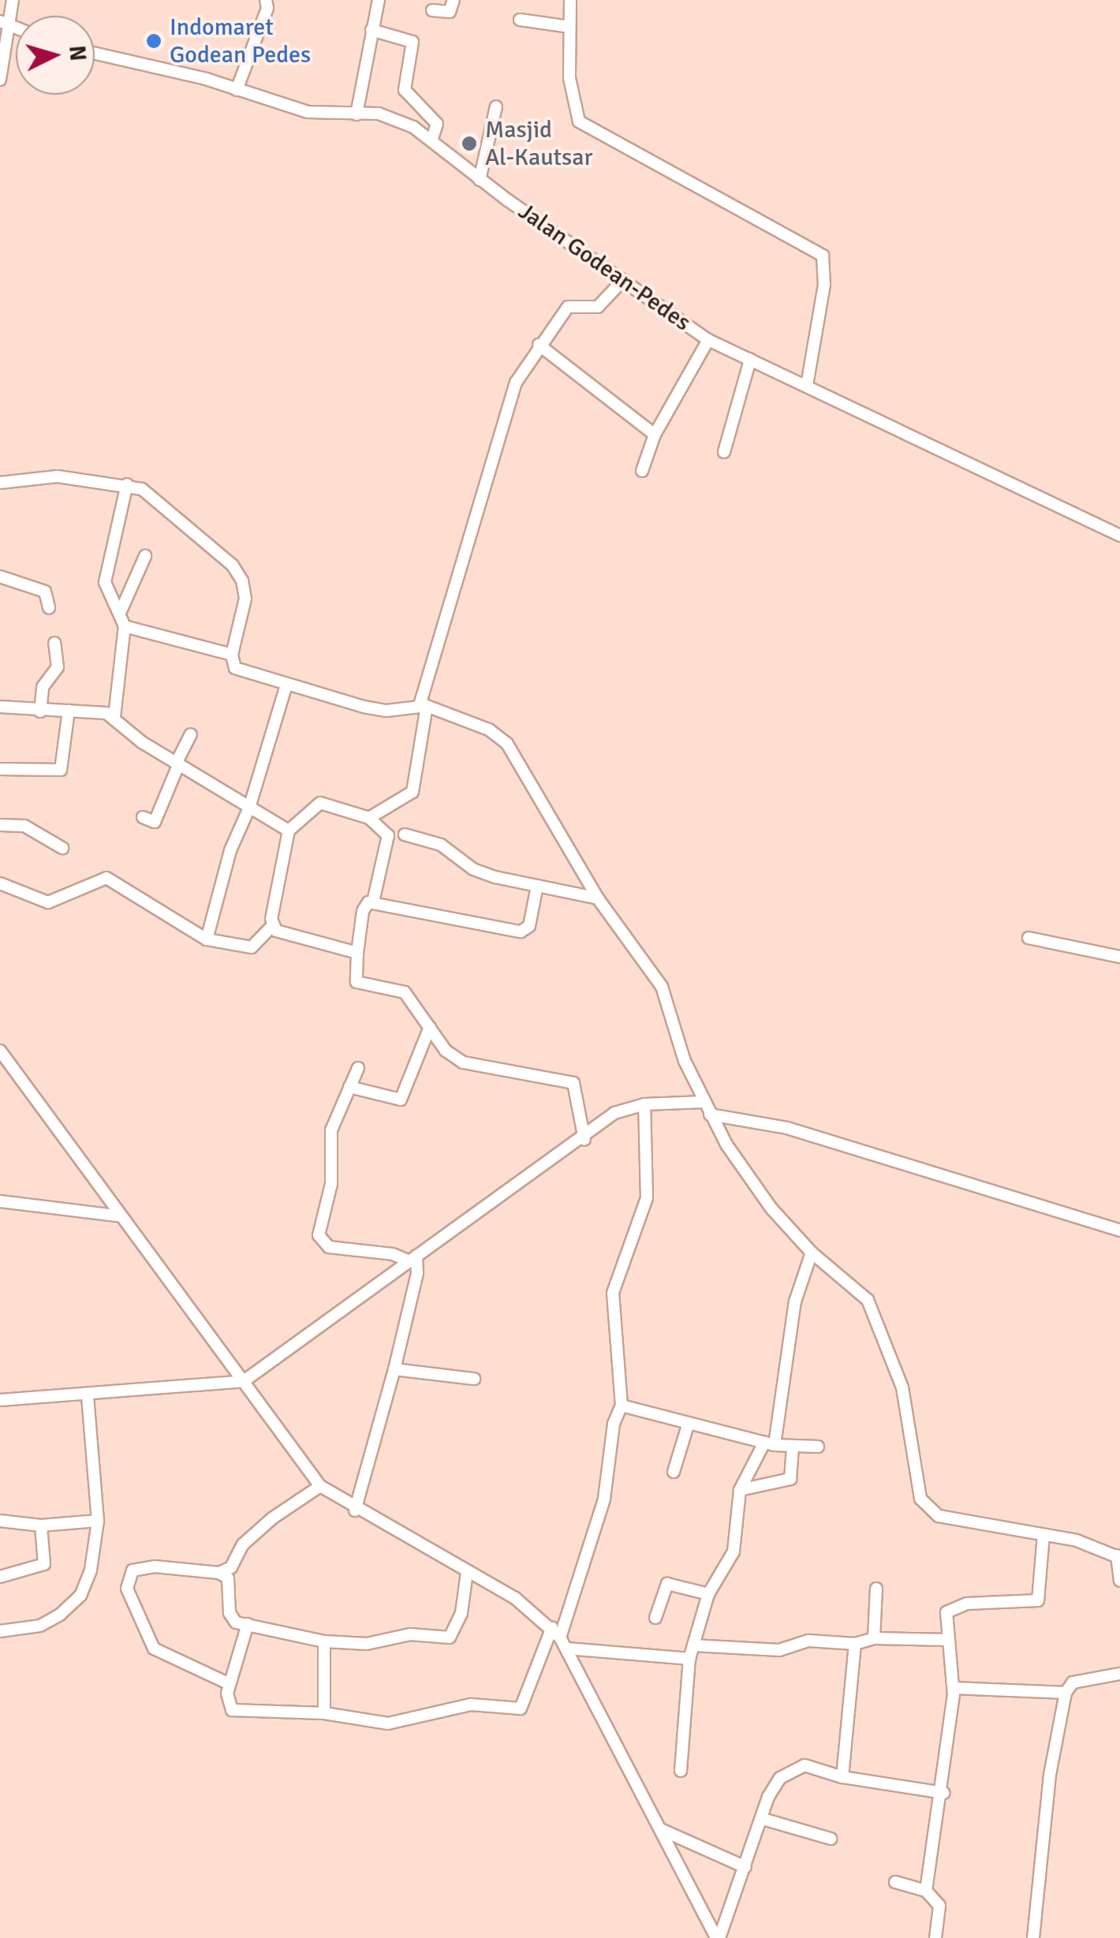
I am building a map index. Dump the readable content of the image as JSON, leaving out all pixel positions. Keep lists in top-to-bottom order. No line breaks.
{"streets":{"street":["Jalan Godean-Pedes"]},"places":["Indomaret Godean Pedes","Masjid Al-Kautsar"],"north":"right"}
